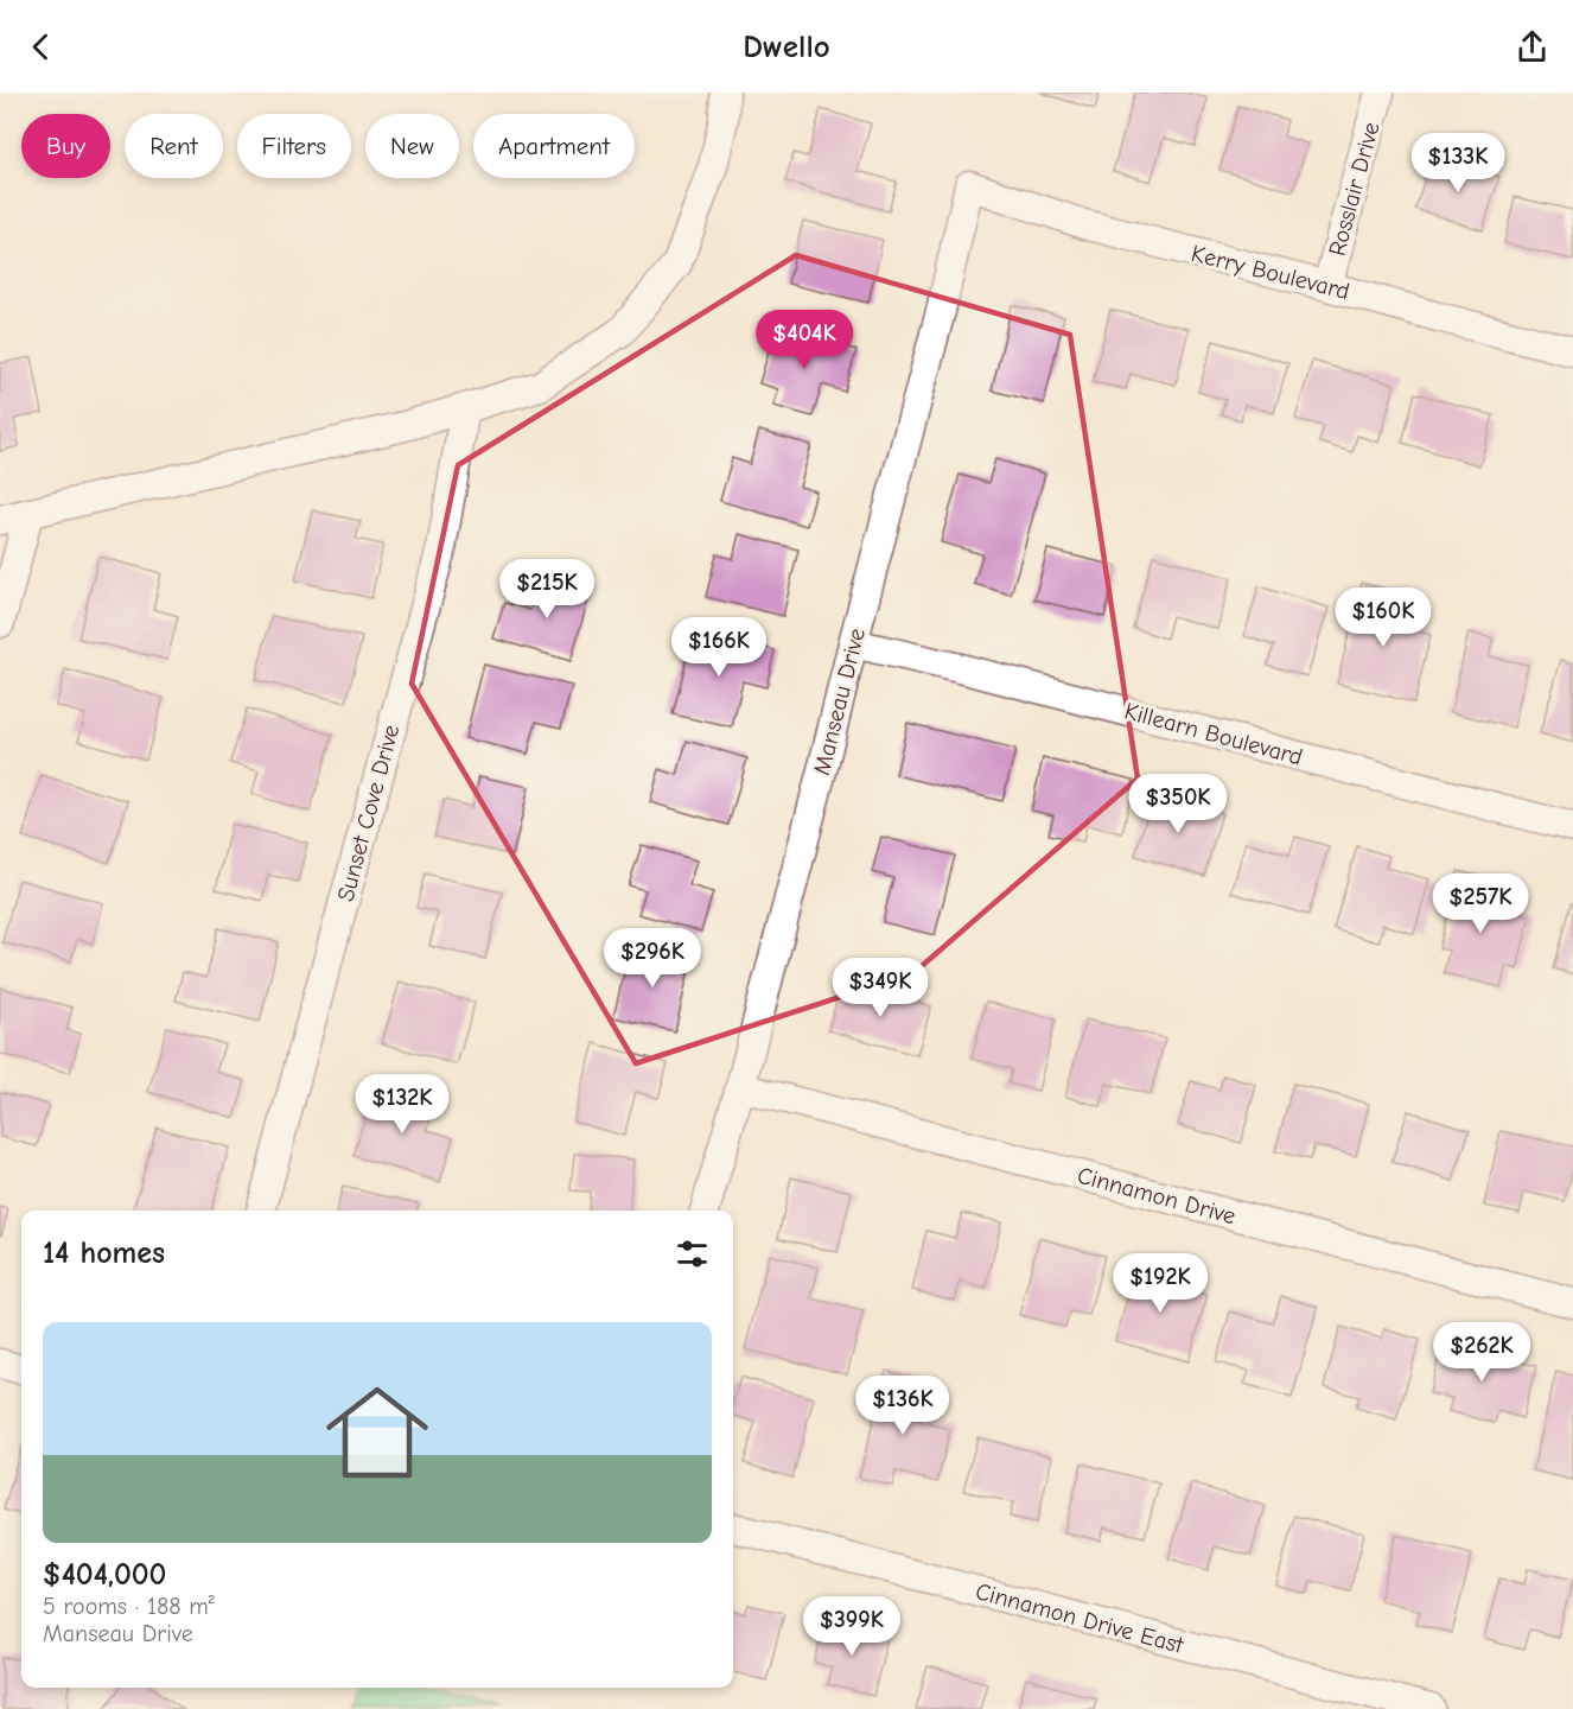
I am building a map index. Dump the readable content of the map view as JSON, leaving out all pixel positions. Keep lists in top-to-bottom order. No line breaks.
{"streets":{"street":["Rosslair Drive","Kerry Boulevard","Manseau Drive","Killearn Boulevard","Sunset Cove Drive","Cinnamon Drive","Cinnamon Drive East"]},"crossings":[["Rosslair Drive","Kerry Boulevard"],["Kerry Boulevard","Manseau Drive"],["Manseau Drive","Killearn Boulevard"],["Manseau Drive","Cinnamon Drive"]],"page":{"header":"Dwello","chip":["Buy","Rent","Filters","New","Apartment"],"price":["$133K","$404K","$215K","$160K","$166K","$350K","$257K","$296K","$349K","$132K","$192K","$262K","$136K","$399K"],"heading":"14 homes","list":[{"name":"$404,000","note":"5 rooms · 188 m² · Manseau Drive"}]}}
